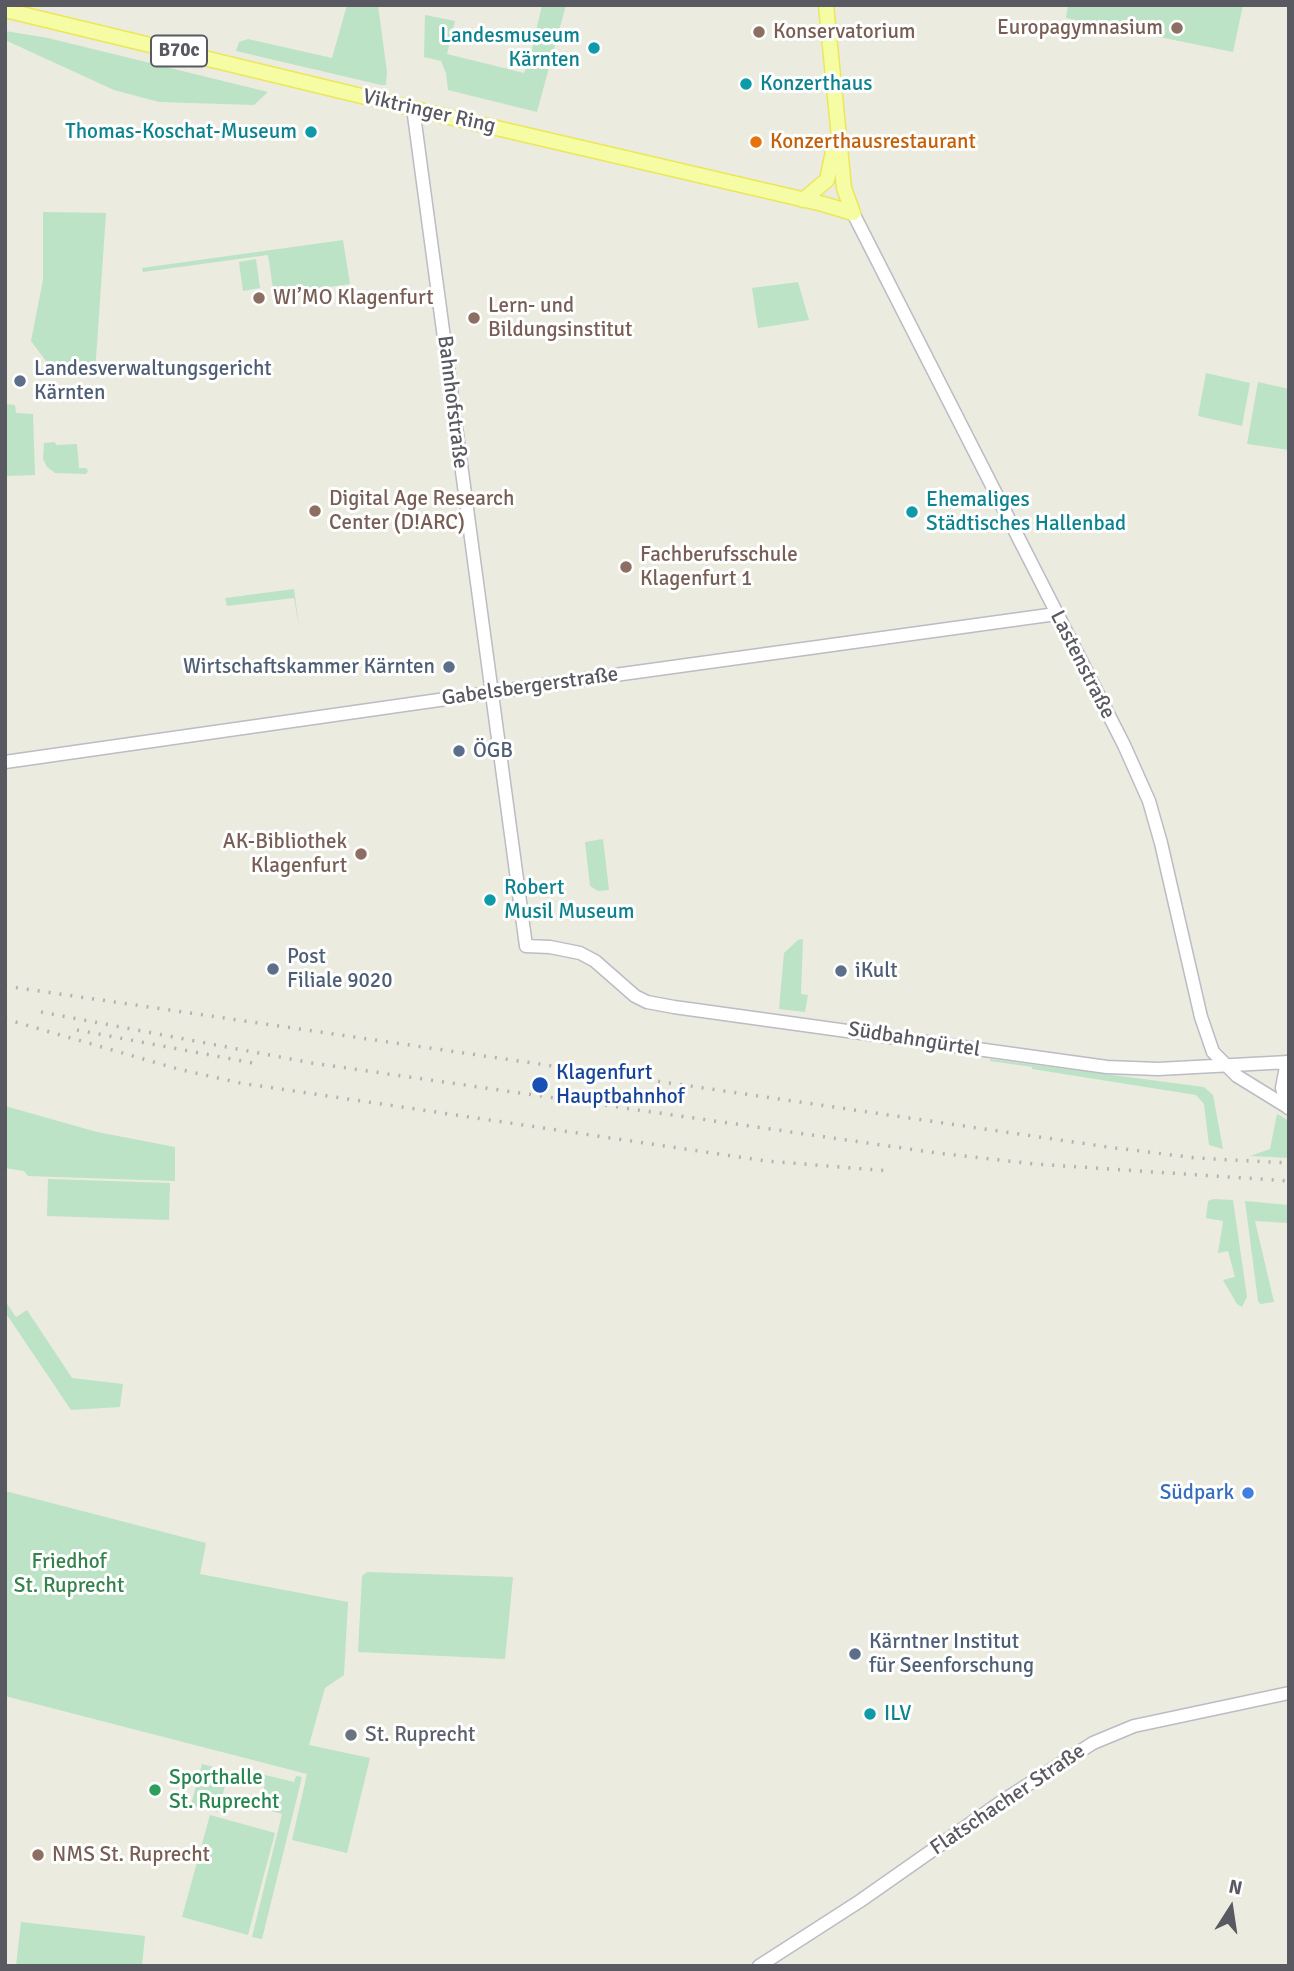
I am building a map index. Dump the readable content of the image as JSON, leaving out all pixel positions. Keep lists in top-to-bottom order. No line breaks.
{"streets":{"main road":["B70c","Viktringer Ring"],"street":["Bahnhofstraße","Lastenstraße","Gabelsbergerstraße","Südbahngürtel","Flatschacher Straße"]},"crossings":[["Viktringer Ring","Bahnhofstraße"],["Viktringer Ring","Lastenstraße"],["Bahnhofstraße","Gabelsbergerstraße"],["Bahnhofstraße","Südbahngürtel"],["Lastenstraße","Gabelsbergerstraße"],["Lastenstraße","Südbahngürtel"]],"parks":["Friedhof St. Ruprecht"],"places":["Europagymnasium","Konservatorium","Landesmuseum Kärnten","Konzerthaus","Thomas-Koschat-Museum","Konzerthausrestaurant","WI’MO Klagenfurt","Lern- und Bildungsinstitut","Landesverwaltungsgericht Kärnten","Digital Age Research Center (D!ARC)","Ehemaliges Städtisches Hallenbad","Fachberufsschule Klagenfurt 1","Wirtschaftskammer Kärnten","ÖGB","AK-Bibliothek Klagenfurt","Robert Musil Museum","Post Filiale 9020","iKult","Klagenfurt Hauptbahnhof","Südpark","Kärntner Institut für Seenforschung","ILV","St. Ruprecht","Sporthalle St. Ruprecht","NMS St. Ruprecht"],"north":"top"}
